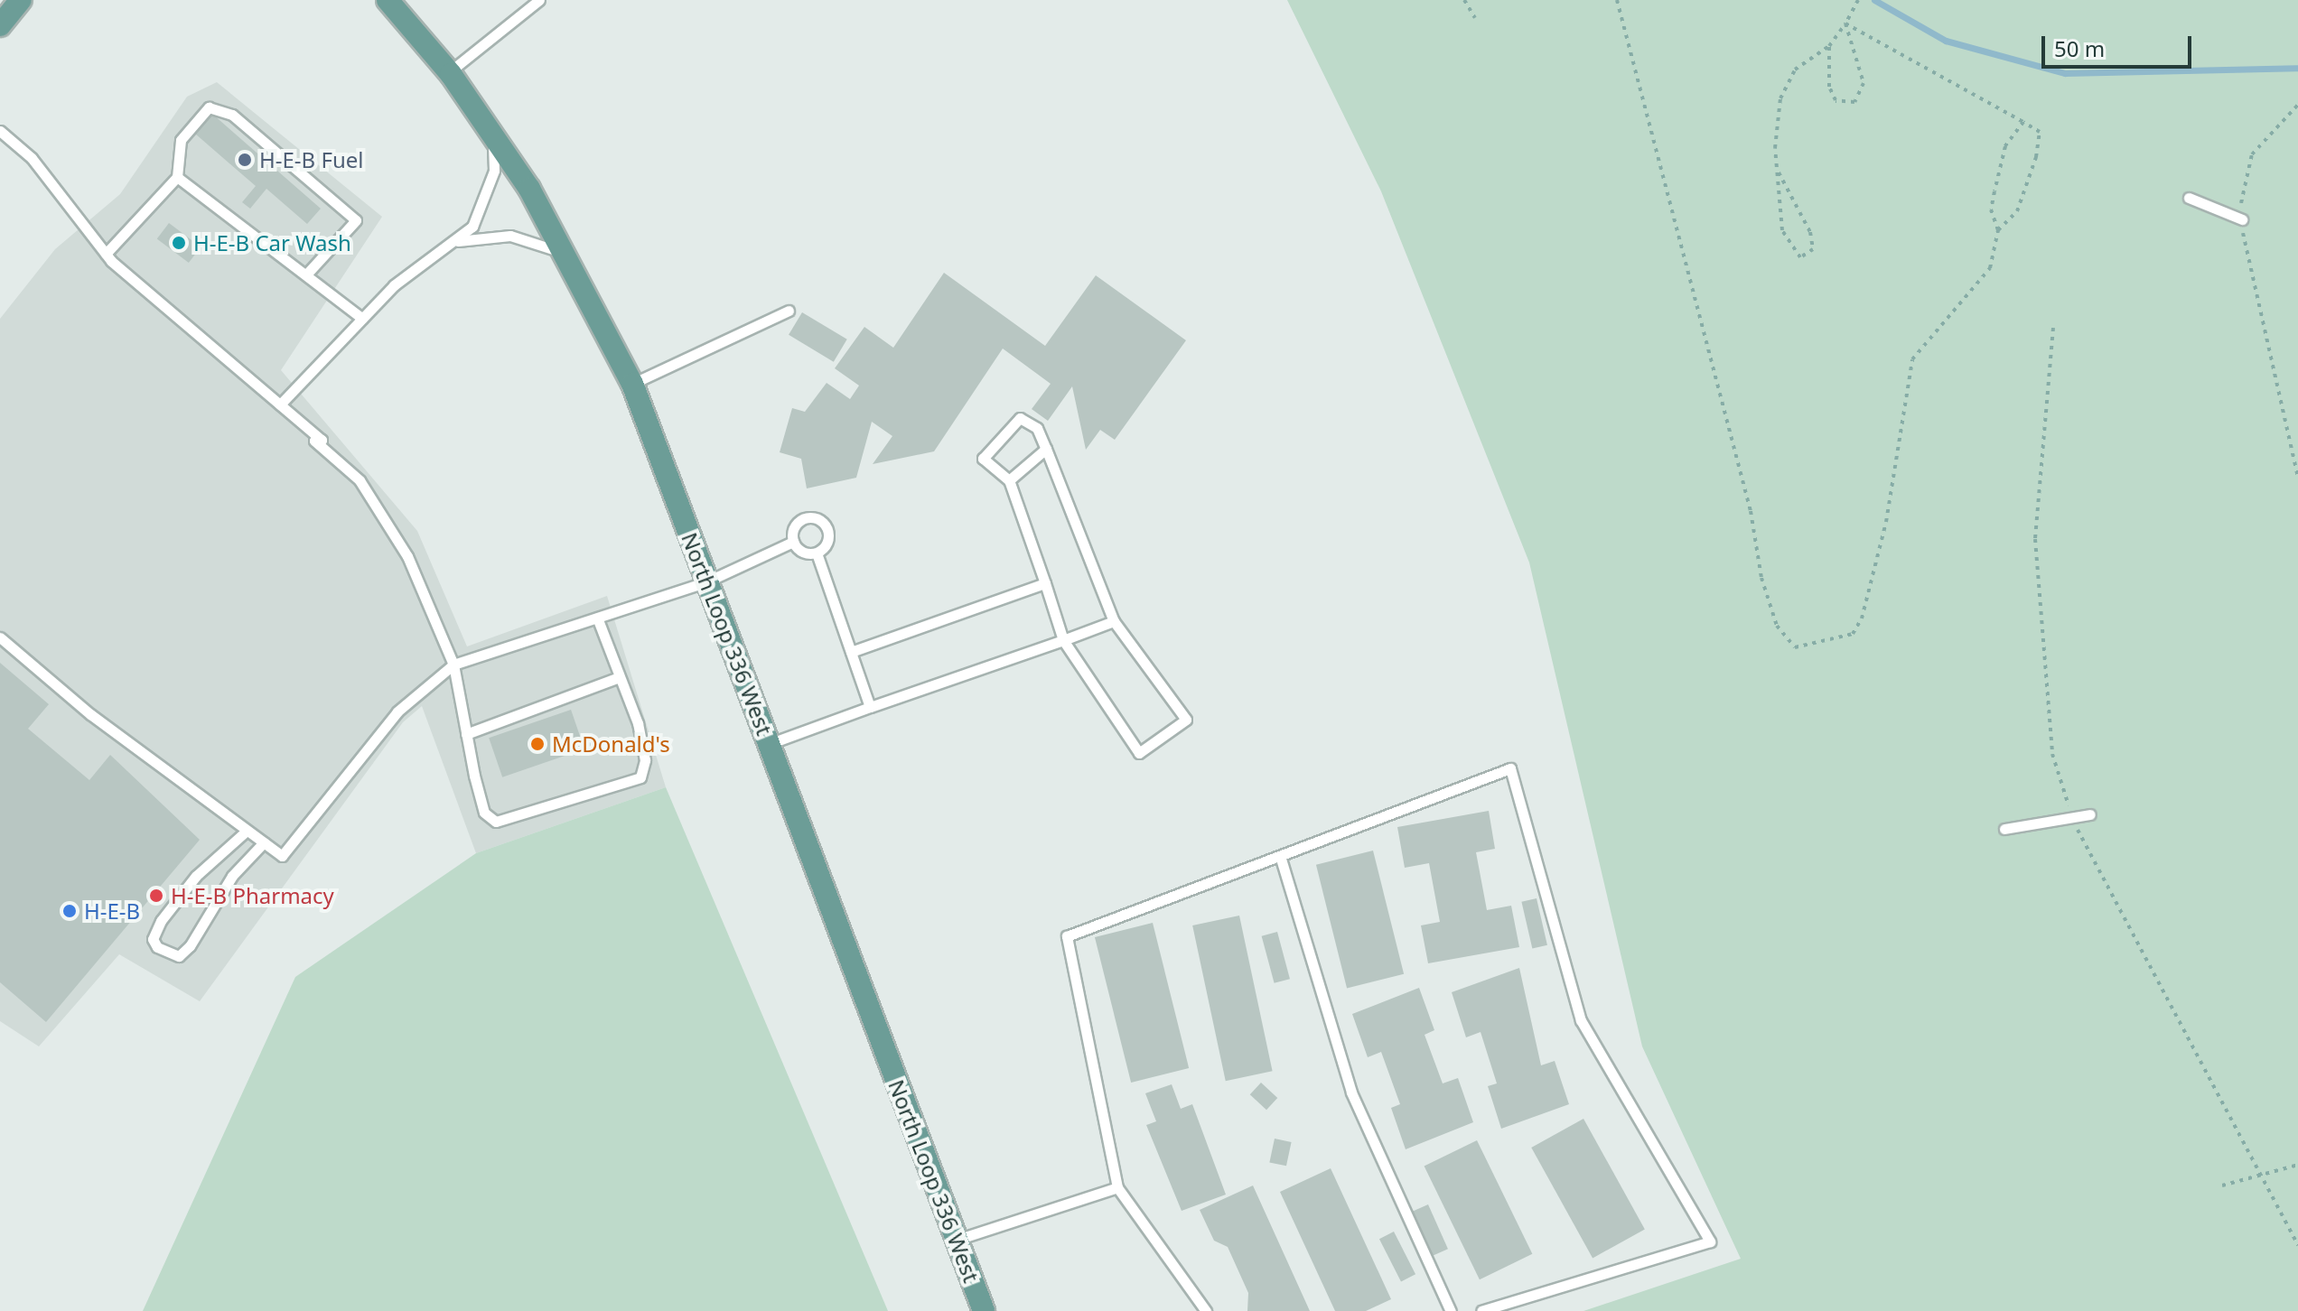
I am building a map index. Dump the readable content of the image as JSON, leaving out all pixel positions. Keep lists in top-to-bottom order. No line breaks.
{"streets":{"main road":["North Loop 336 West"]},"places":["H-E-B Fuel","H-E-B Car Wash","McDonald's","H-E-B Pharmacy","H-E-B"],"scale_bar":"50 m"}
